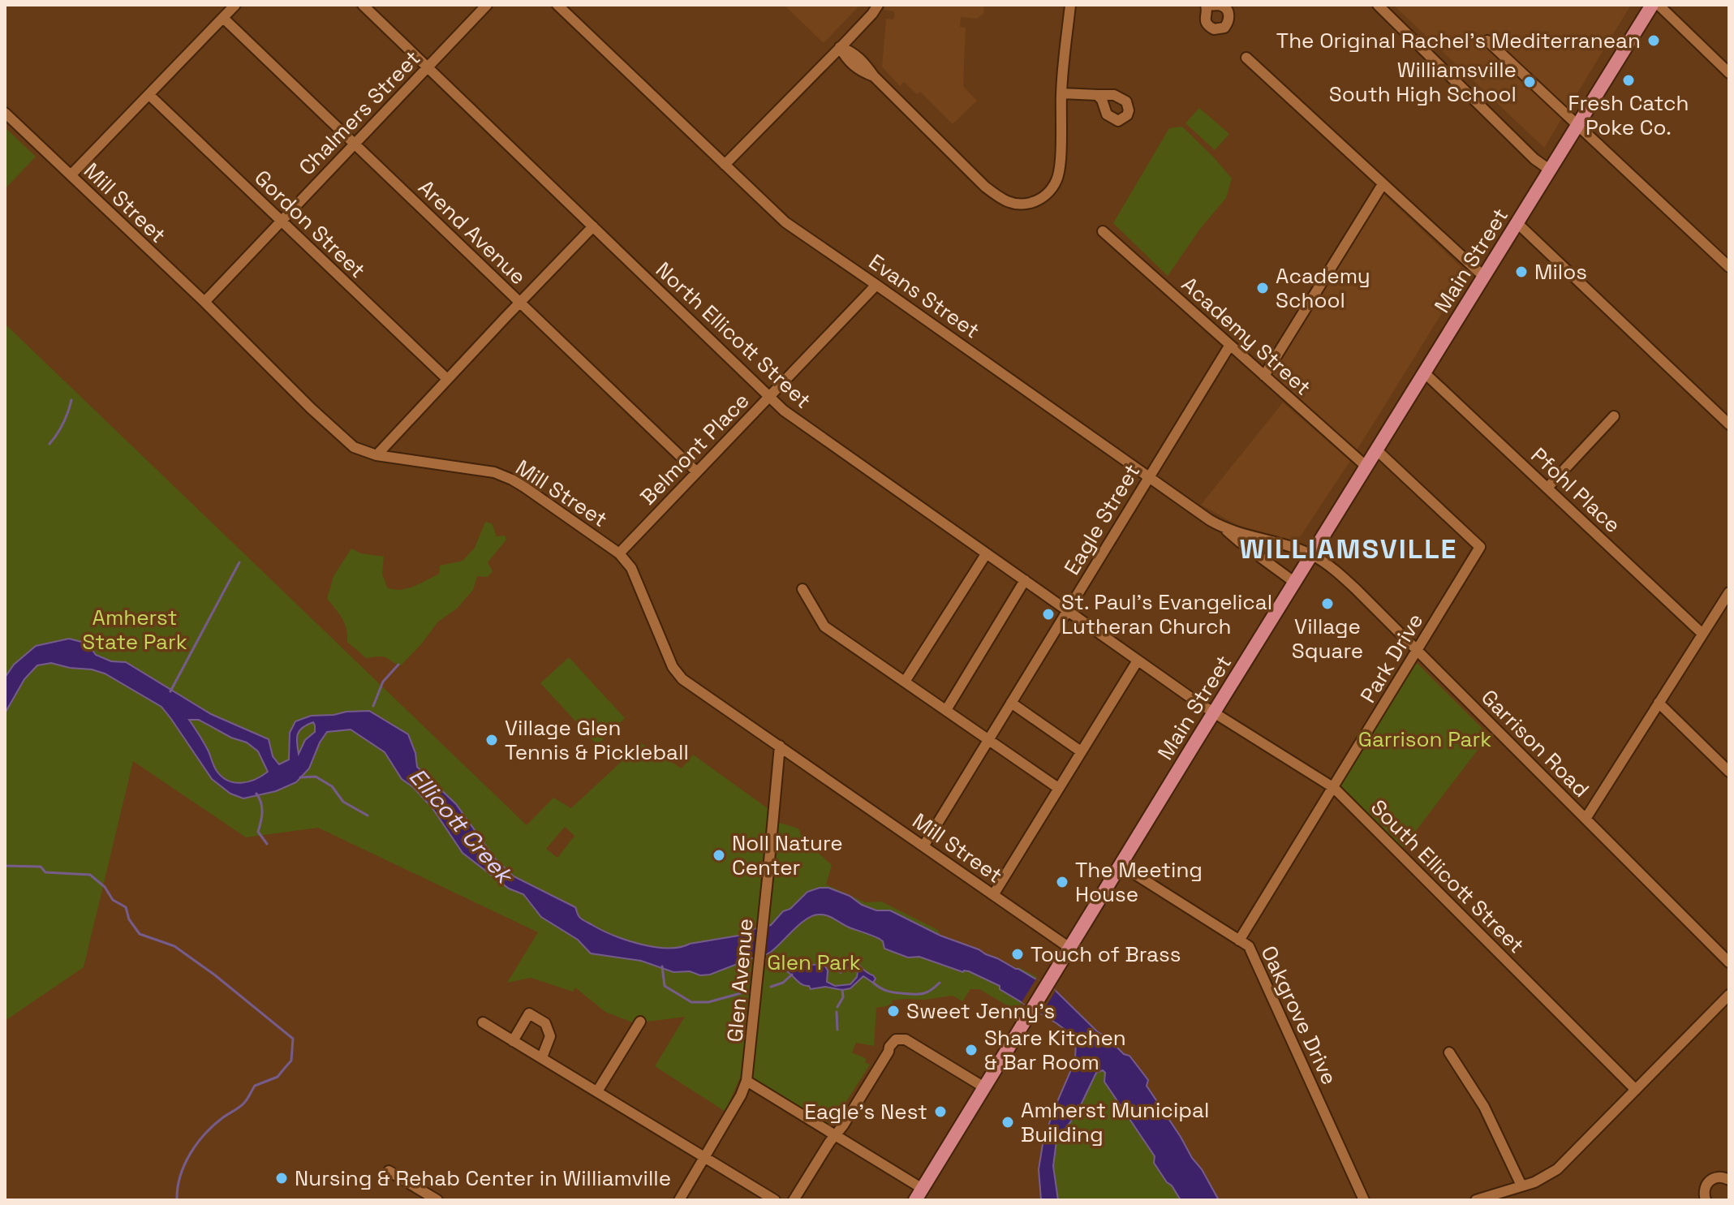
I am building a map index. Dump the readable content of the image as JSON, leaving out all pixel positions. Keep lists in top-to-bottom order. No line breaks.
{"streets":{"main road":["Main Street"],"street":["Chalmers Street","Mill Street","Gordon Street","Arend Avenue","Evans Street","North Ellicott Street","Academy Street","Belmont Place","Pfohl Place","Eagle Street","Park Drive","Garrison Road","South Ellicott Street","Glen Avenue","Oakgrove Drive"]},"crossings":[["Chalmers Street","Mill Street"],["Chalmers Street","Gordon Street"],["Chalmers Street","Arend Avenue"],["Chalmers Street","North Ellicott Street"],["Mill Street","Main Street"],["Mill Street","Belmont Place"],["Mill Street","Eagle Street"],["Mill Street","Glen Avenue"],["Arend Avenue","Belmont Place"],["Main Street","Evans Street"],["Main Street","North Ellicott Street"],["Main Street","Academy Street"],["Main Street","Pfohl Place"],["Main Street","Park Drive"],["Main Street","Garrison Road"],["Main Street","South Ellicott Street"],["Main Street","Oakgrove Drive"],["Evans Street","Belmont Place"],["Evans Street","Eagle Street"],["Evans Street","Garrison Road"],["North Ellicott Street","Belmont Place"],["North Ellicott Street","Eagle Street"],["North Ellicott Street","South Ellicott Street"],["Academy Street","Eagle Street"],["Park Drive","Garrison Road"],["Park Drive","South Ellicott Street"],["Park Drive","Oakgrove Drive"]],"districts":["WILLIAMSVILLE"],"water":["Ellicott Creek"],"parks":["Amherst State Park","Garrison Park","Glen Park"],"places":["The Original Rachel's Mediterranean","Fresh Catch Poke Co.","Williamsville South High School","Milos","Academy School","Village Square","St. Paul's Evangelical Lutheran Church","Village Glen Tennis & Pickleball","Noll Nature Center","The Meeting House","Touch of Brass","Sweet Jenny's","Share Kitchen & Bar Room","Eagle's Nest","Amherst Municipal Building","Nursing & Rehab Center in Williamville"]}
